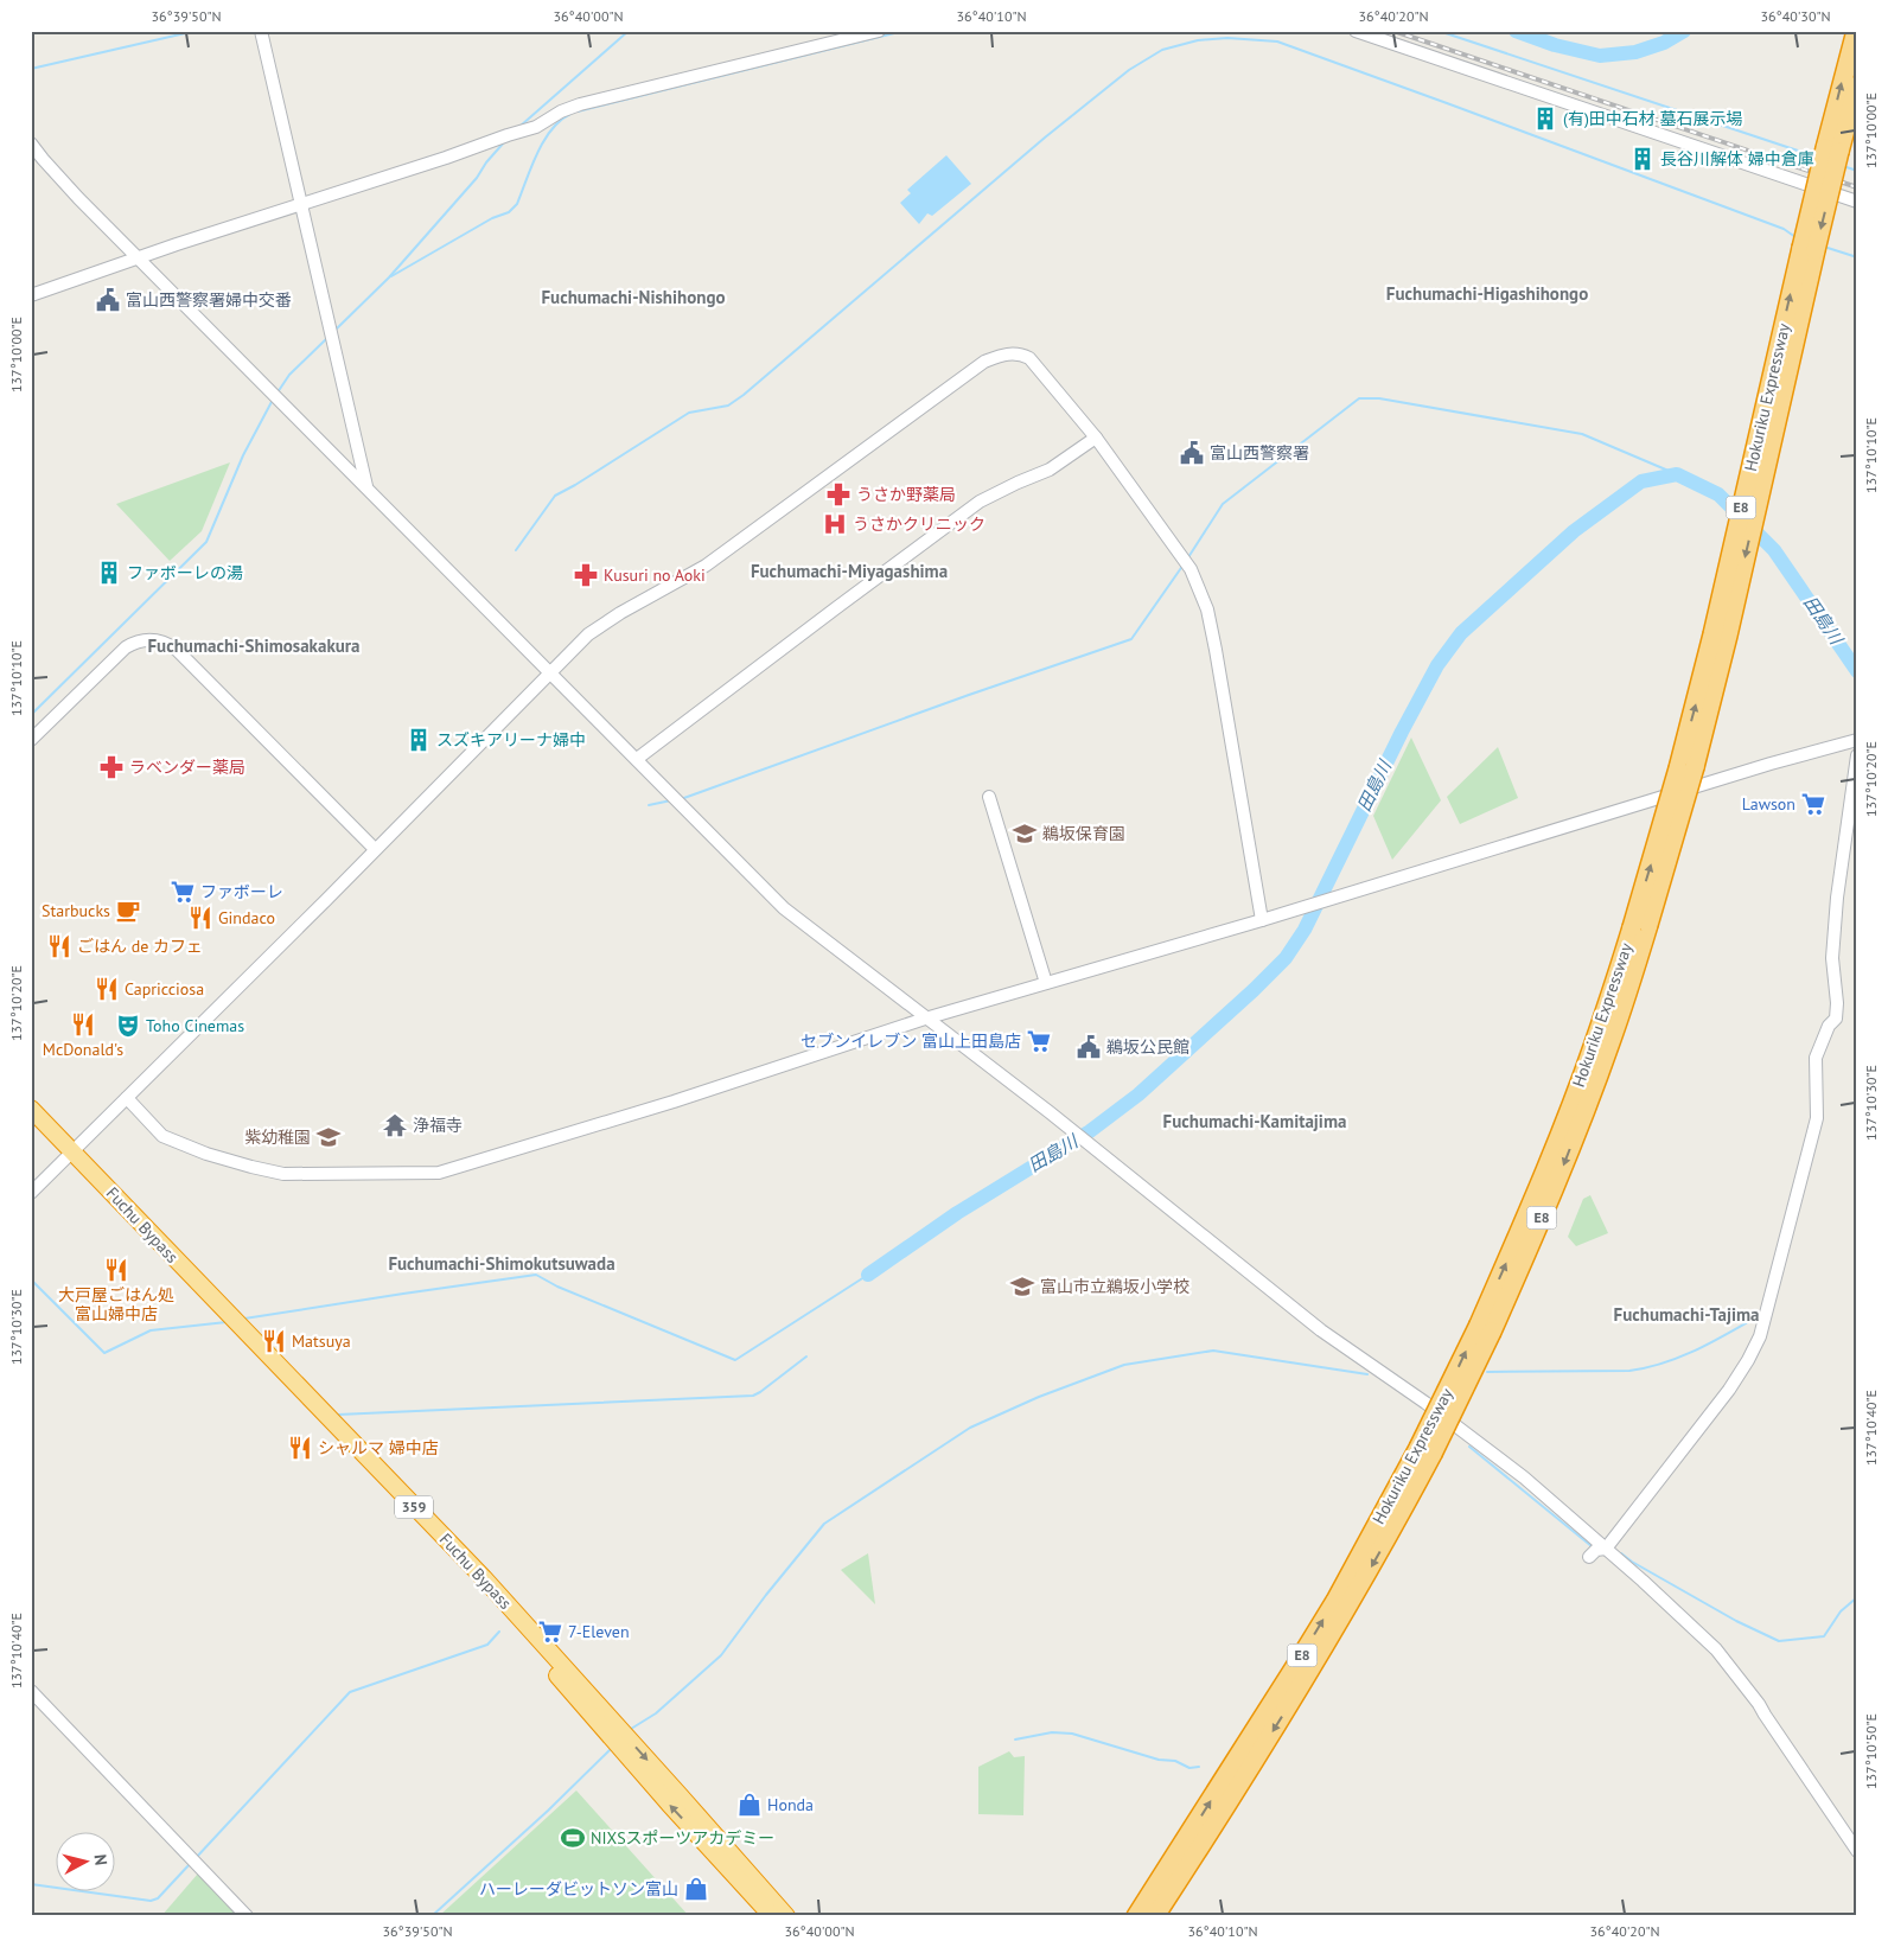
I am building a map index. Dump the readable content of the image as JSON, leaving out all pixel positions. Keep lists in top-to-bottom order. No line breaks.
{"streets":{"highway":["Hokuriku Expressway","E8","Fuchu Bypass","359"]},"districts":["Fuchumachi-Higashihongo","Fuchumachi-Nishihongo","Fuchumachi-Miyagashima","Fuchumachi-Shimosakakura","Fuchumachi-Kamitajima","Fuchumachi-Shimokutsuwada","Fuchumachi-Tajima"],"water":["田島川"],"places":{"building":["(有)田中石材 墓石展示場","長谷川解体 婦中倉庫","ファボーレの湯","スズキアリーナ婦中"],"public building":["富山西警察署婦中交番","富山西警察署","鵜坂公民館"],"pharmacy":["うさか野薬局","Kusuri no Aoki","ラベンダー薬局"],"hospital":["うさかクリニック"],"supermarket":["Lawson","ファボーレ","セブンイレブン 富山上田島店","7-Eleven"],"school or university":["鵜坂保育園","紫幼稚園","富山市立鵜坂小学校"],"cafe":["Starbucks"],"restaurant":["Gindaco","ごはん de カフェ","Capricciosa","McDonald's","大戸屋ごはん処 富山婦中店","Matsuya","シャルマ 婦中店"],"theatre":["Toho Cinemas"],"temple":["浄福寺"],"shop":["Honda","ハーレーダビットソン富山"],"sports":["NIXSスポーツアカデミー"]},"north":"right","coordinates":["36°39'50\"N","36°40'00\"N","36°40'10\"N","36°40'20\"N","36°40'30\"N","137°10'00\"E","137°10'10\"E","137°10'20\"E","137°10'30\"E","137°10'40\"E","137°10'50\"E"]}
